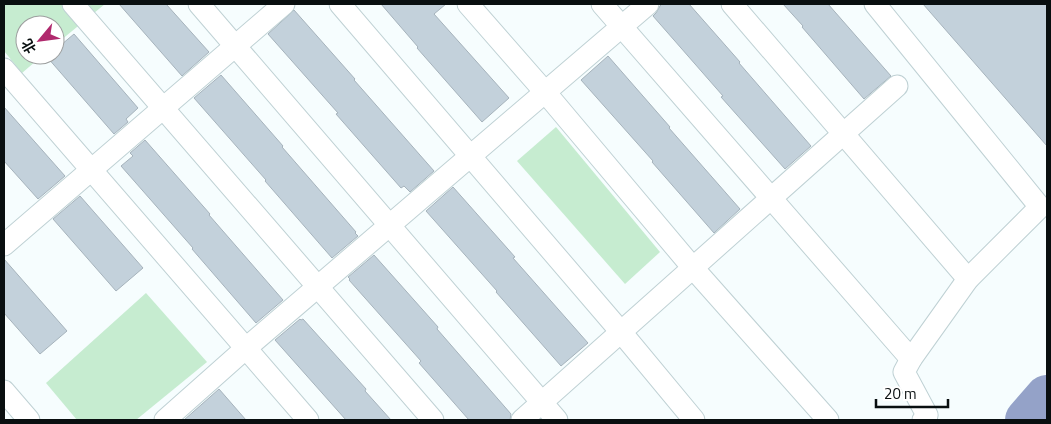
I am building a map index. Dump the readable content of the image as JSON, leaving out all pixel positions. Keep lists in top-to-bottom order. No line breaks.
{"scale_bar":"20 m","north":"bottom left"}
